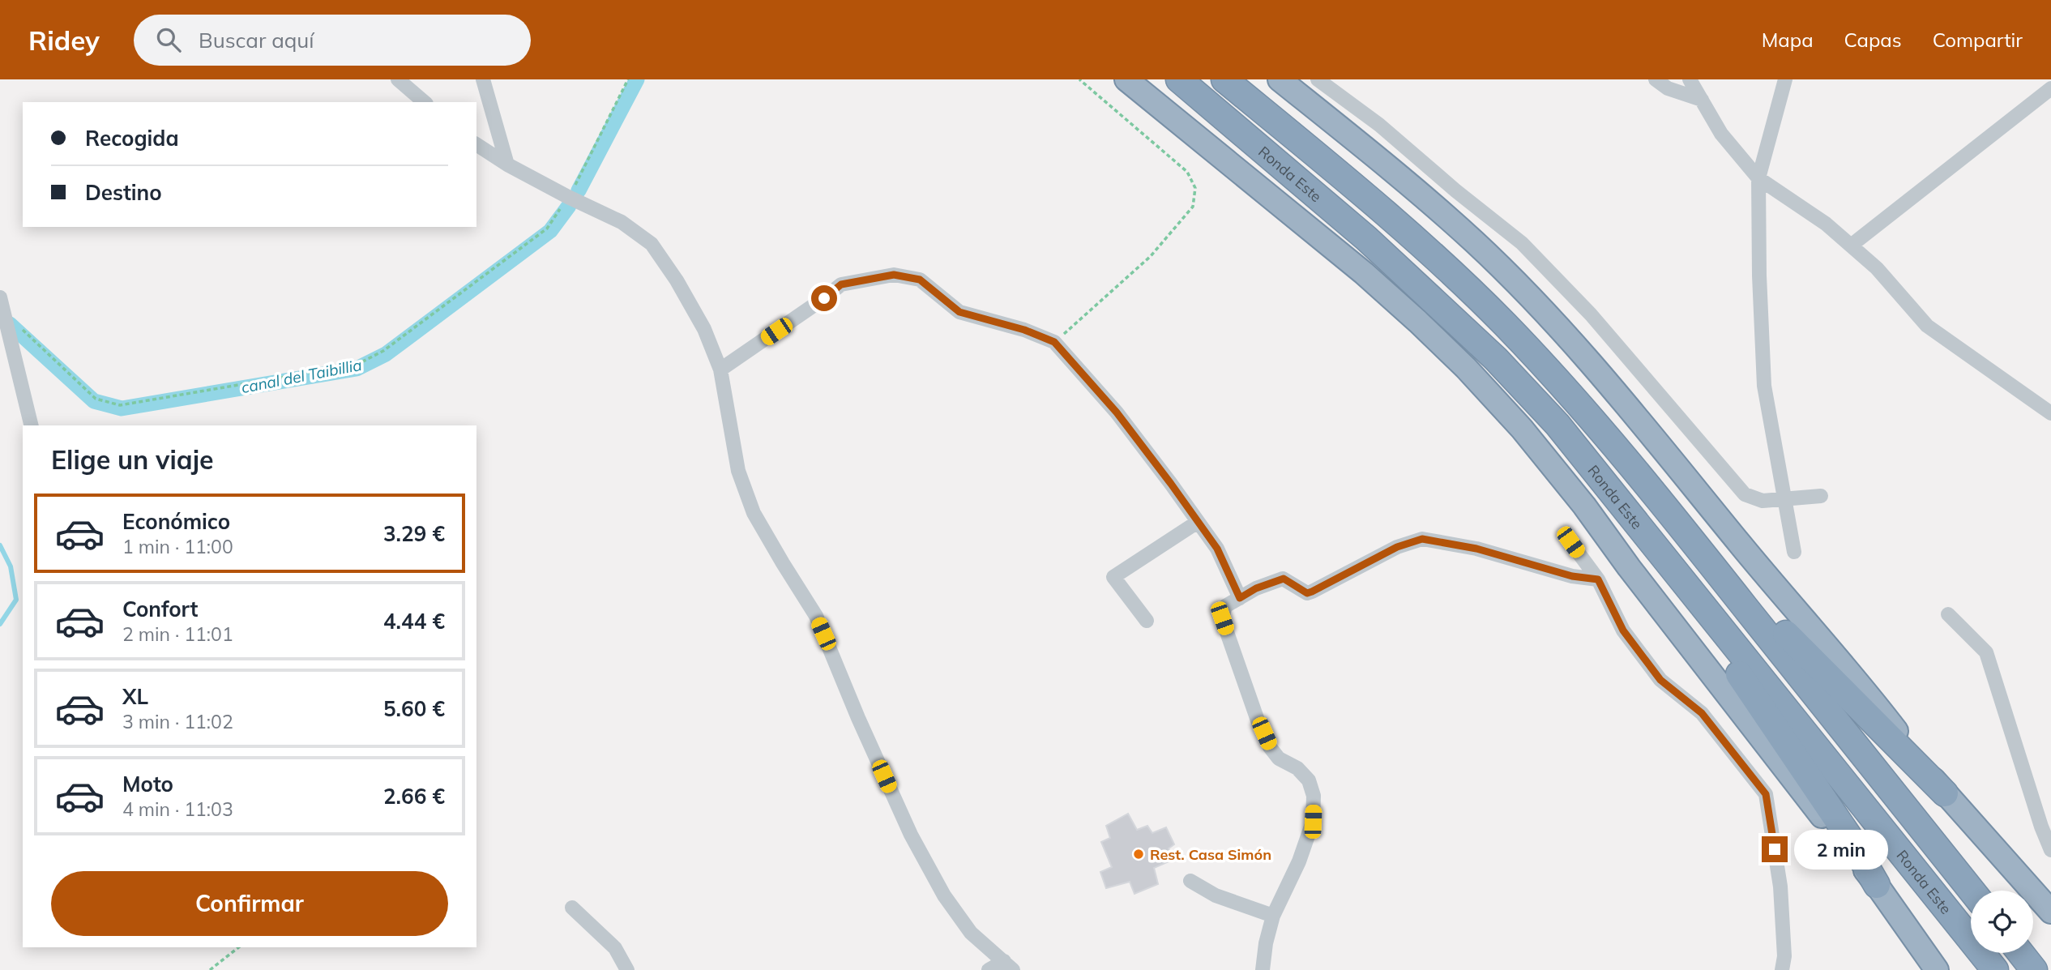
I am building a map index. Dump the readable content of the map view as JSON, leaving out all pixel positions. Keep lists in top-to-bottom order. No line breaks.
{"streets":{"highway":["Ronda Este"]},"water":["canal del Taibillia"],"places":["Rest. Casa Simón"],"page":{"header":"Ridey","search":"Buscar aquí","nav":["Mapa","Capas","Compartir"],"banner":["Recogida","Destino"],"heading":"Elige un viaje","list":[{"name":"Económico","note":"1 min · 11:00","value":"3.29 €"},{"name":"Confort","note":"2 min · 11:01","value":"4.44 €"},{"name":"XL","note":"3 min · 11:02","value":"5.60 €"},{"name":"Moto","note":"4 min · 11:03","value":"2.66 €"}],"bubble":"2 min","buttons":"Confirmar"}}
